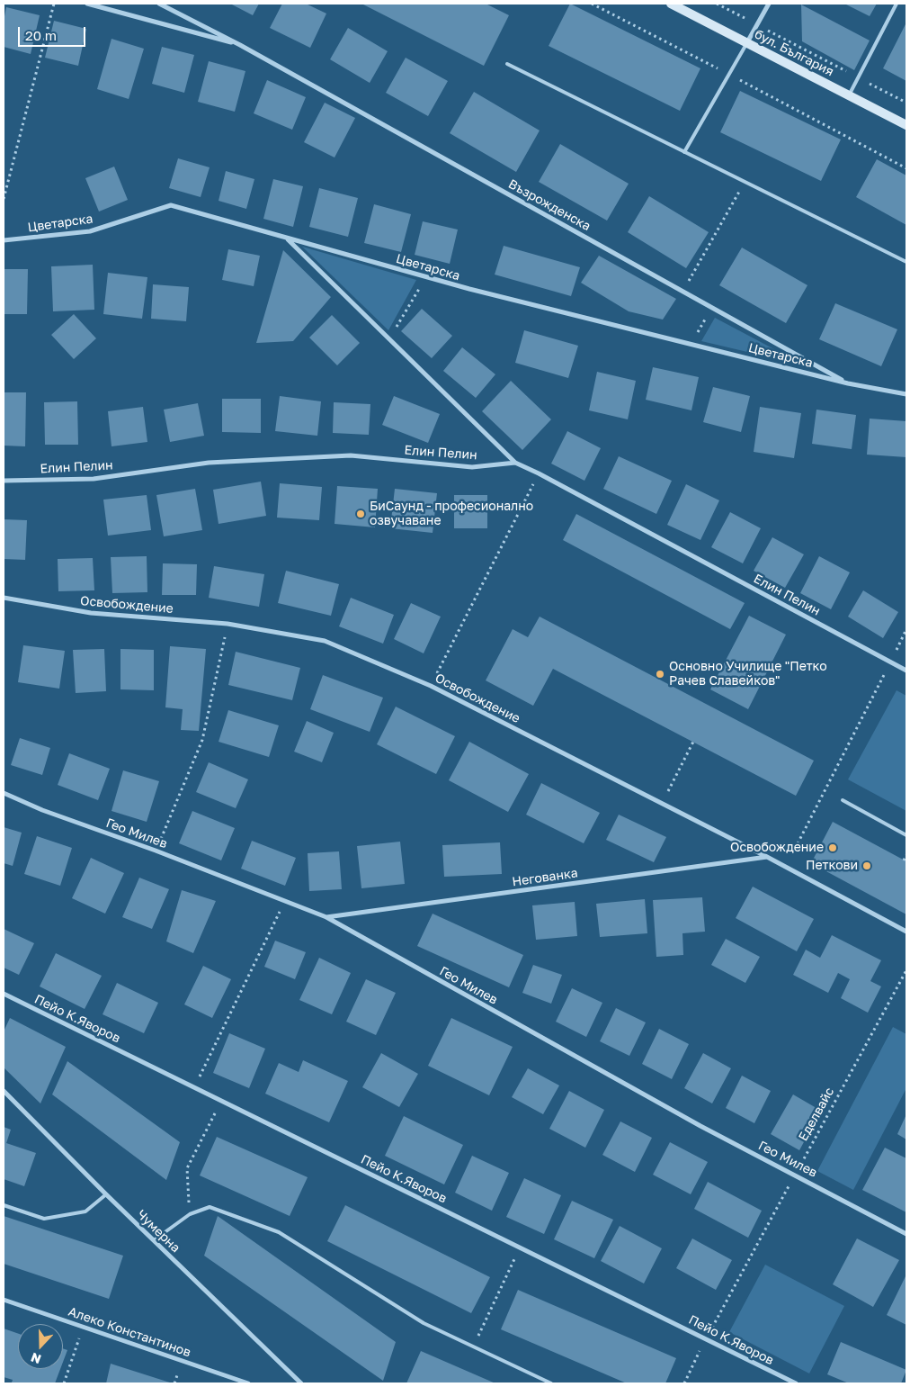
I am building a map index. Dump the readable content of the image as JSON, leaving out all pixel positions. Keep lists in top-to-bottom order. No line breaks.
{"streets":{"main road":["бул. България"],"street":["Възрожденска","Цветарска","Елин Пелин","Освобождение","Гео Милев","Негованка","Пейо К.Яворов","Чумерна","Алеко Константинов"],"path":["Еделвайс"]},"crossings":[["Възрожденска","Цветарска"],["Освобождение","Негованка"],["Гео Милев","Негованка"],["Гео Милев","Еделвайс"],["Пейо К.Яворов","Еделвайс"]],"places":["БиСаунд - професионално озвучаване","Основно Училище \"Петко Рачев Славейков\"","Освобождение","Петкови"],"scale_bar":"20 m","north":"bottom"}
